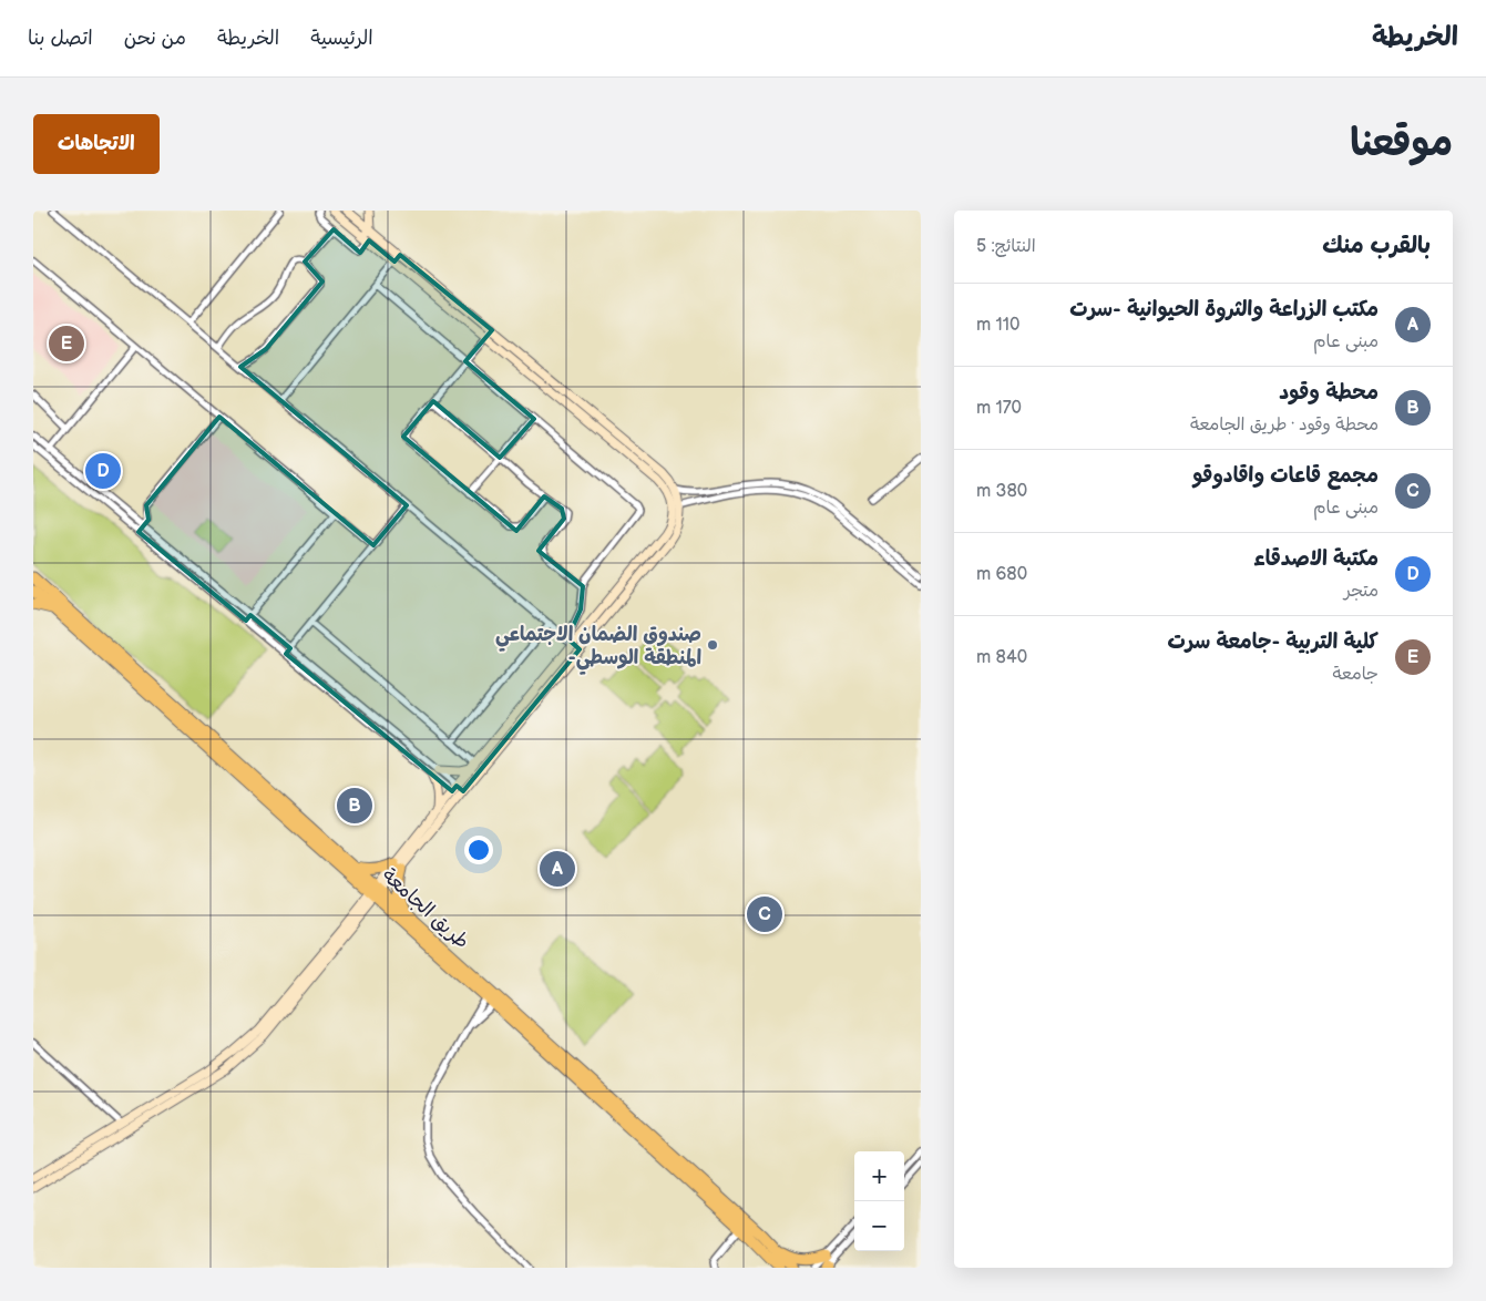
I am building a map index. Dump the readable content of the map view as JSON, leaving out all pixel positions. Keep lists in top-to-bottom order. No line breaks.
{"streets":{"highway":["طريق الجامعة"]},"places":["صندوق الضمان الاجتماعي -المنطقة الوسطي"],"page":{"header":"الخريطة","nav":["الرئيسية","الخريطة","من نحن","اتصل بنا"],"title":"موقعنا","buttons":"الاتجاهات","heading":["بالقرب منك","النتائج: 5"],"list":[{"mark":"A","name":"مكتب الزراعة والثروة الحيوانية -سرت","note":"مبنى عام","value":"110 m"},{"mark":"B","name":"محطة وقود","note":"محطة وقود · طريق الجامعة","value":"170 m"},{"mark":"C","name":"مجمع قاعات واقادوقو","note":"مبنى عام","value":"380 m"},{"mark":"D","name":"مكتبة الاصدقاء","note":"متجر","value":"680 m"},{"mark":"E","name":"كلية التربية -جامعة سرت","note":"جامعة","value":"840 m"}],"pins":["E","D","B","A","C"],"map_buttons":["+","−"]}}
